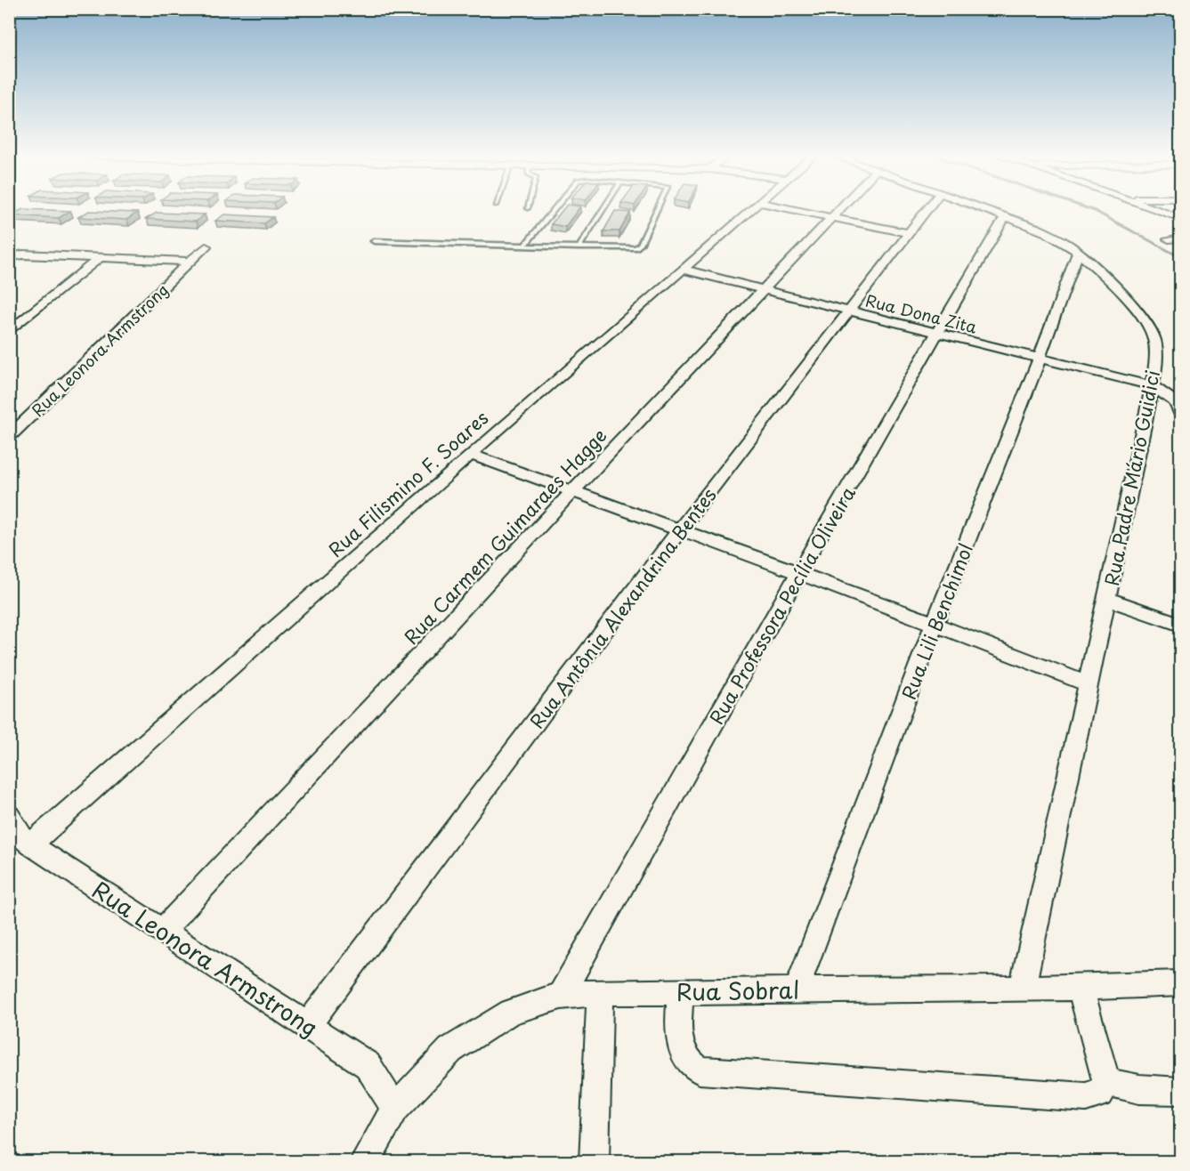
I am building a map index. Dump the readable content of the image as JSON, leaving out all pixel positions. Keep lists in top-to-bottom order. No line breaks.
{"streets":{"street":["Rua Dona Zita","Rua Leonora Armstrong","Rua Padre Mário Guidici","Rua Filismino F. Soares","Rua Carmem Guimaraes Hagge","Rua Professora Pecília Oliveira","Rua Antônia Alexandrina Bentes","Rua Lili Benchimol","Rua Sobral"]},"crossings":[["Rua Dona Zita","Rua Padre Mário Guidici"],["Rua Dona Zita","Rua Filismino F. Soares"],["Rua Dona Zita","Rua Carmem Guimaraes Hagge"],["Rua Dona Zita","Rua Professora Pecília Oliveira"],["Rua Dona Zita","Rua Antônia Alexandrina Bentes"],["Rua Dona Zita","Rua Lili Benchimol"],["Rua Leonora Armstrong","Rua Filismino F. Soares"],["Rua Leonora Armstrong","Rua Carmem Guimaraes Hagge"],["Rua Leonora Armstrong","Rua Antônia Alexandrina Bentes"],["Rua Leonora Armstrong","Rua Sobral"],["Rua Padre Mário Guidici","Rua Professora Pecília Oliveira"],["Rua Padre Mário Guidici","Rua Lili Benchimol"],["Rua Padre Mário Guidici","Rua Sobral"],["Rua Professora Pecília Oliveira","Rua Sobral"],["Rua Lili Benchimol","Rua Sobral"]]}
